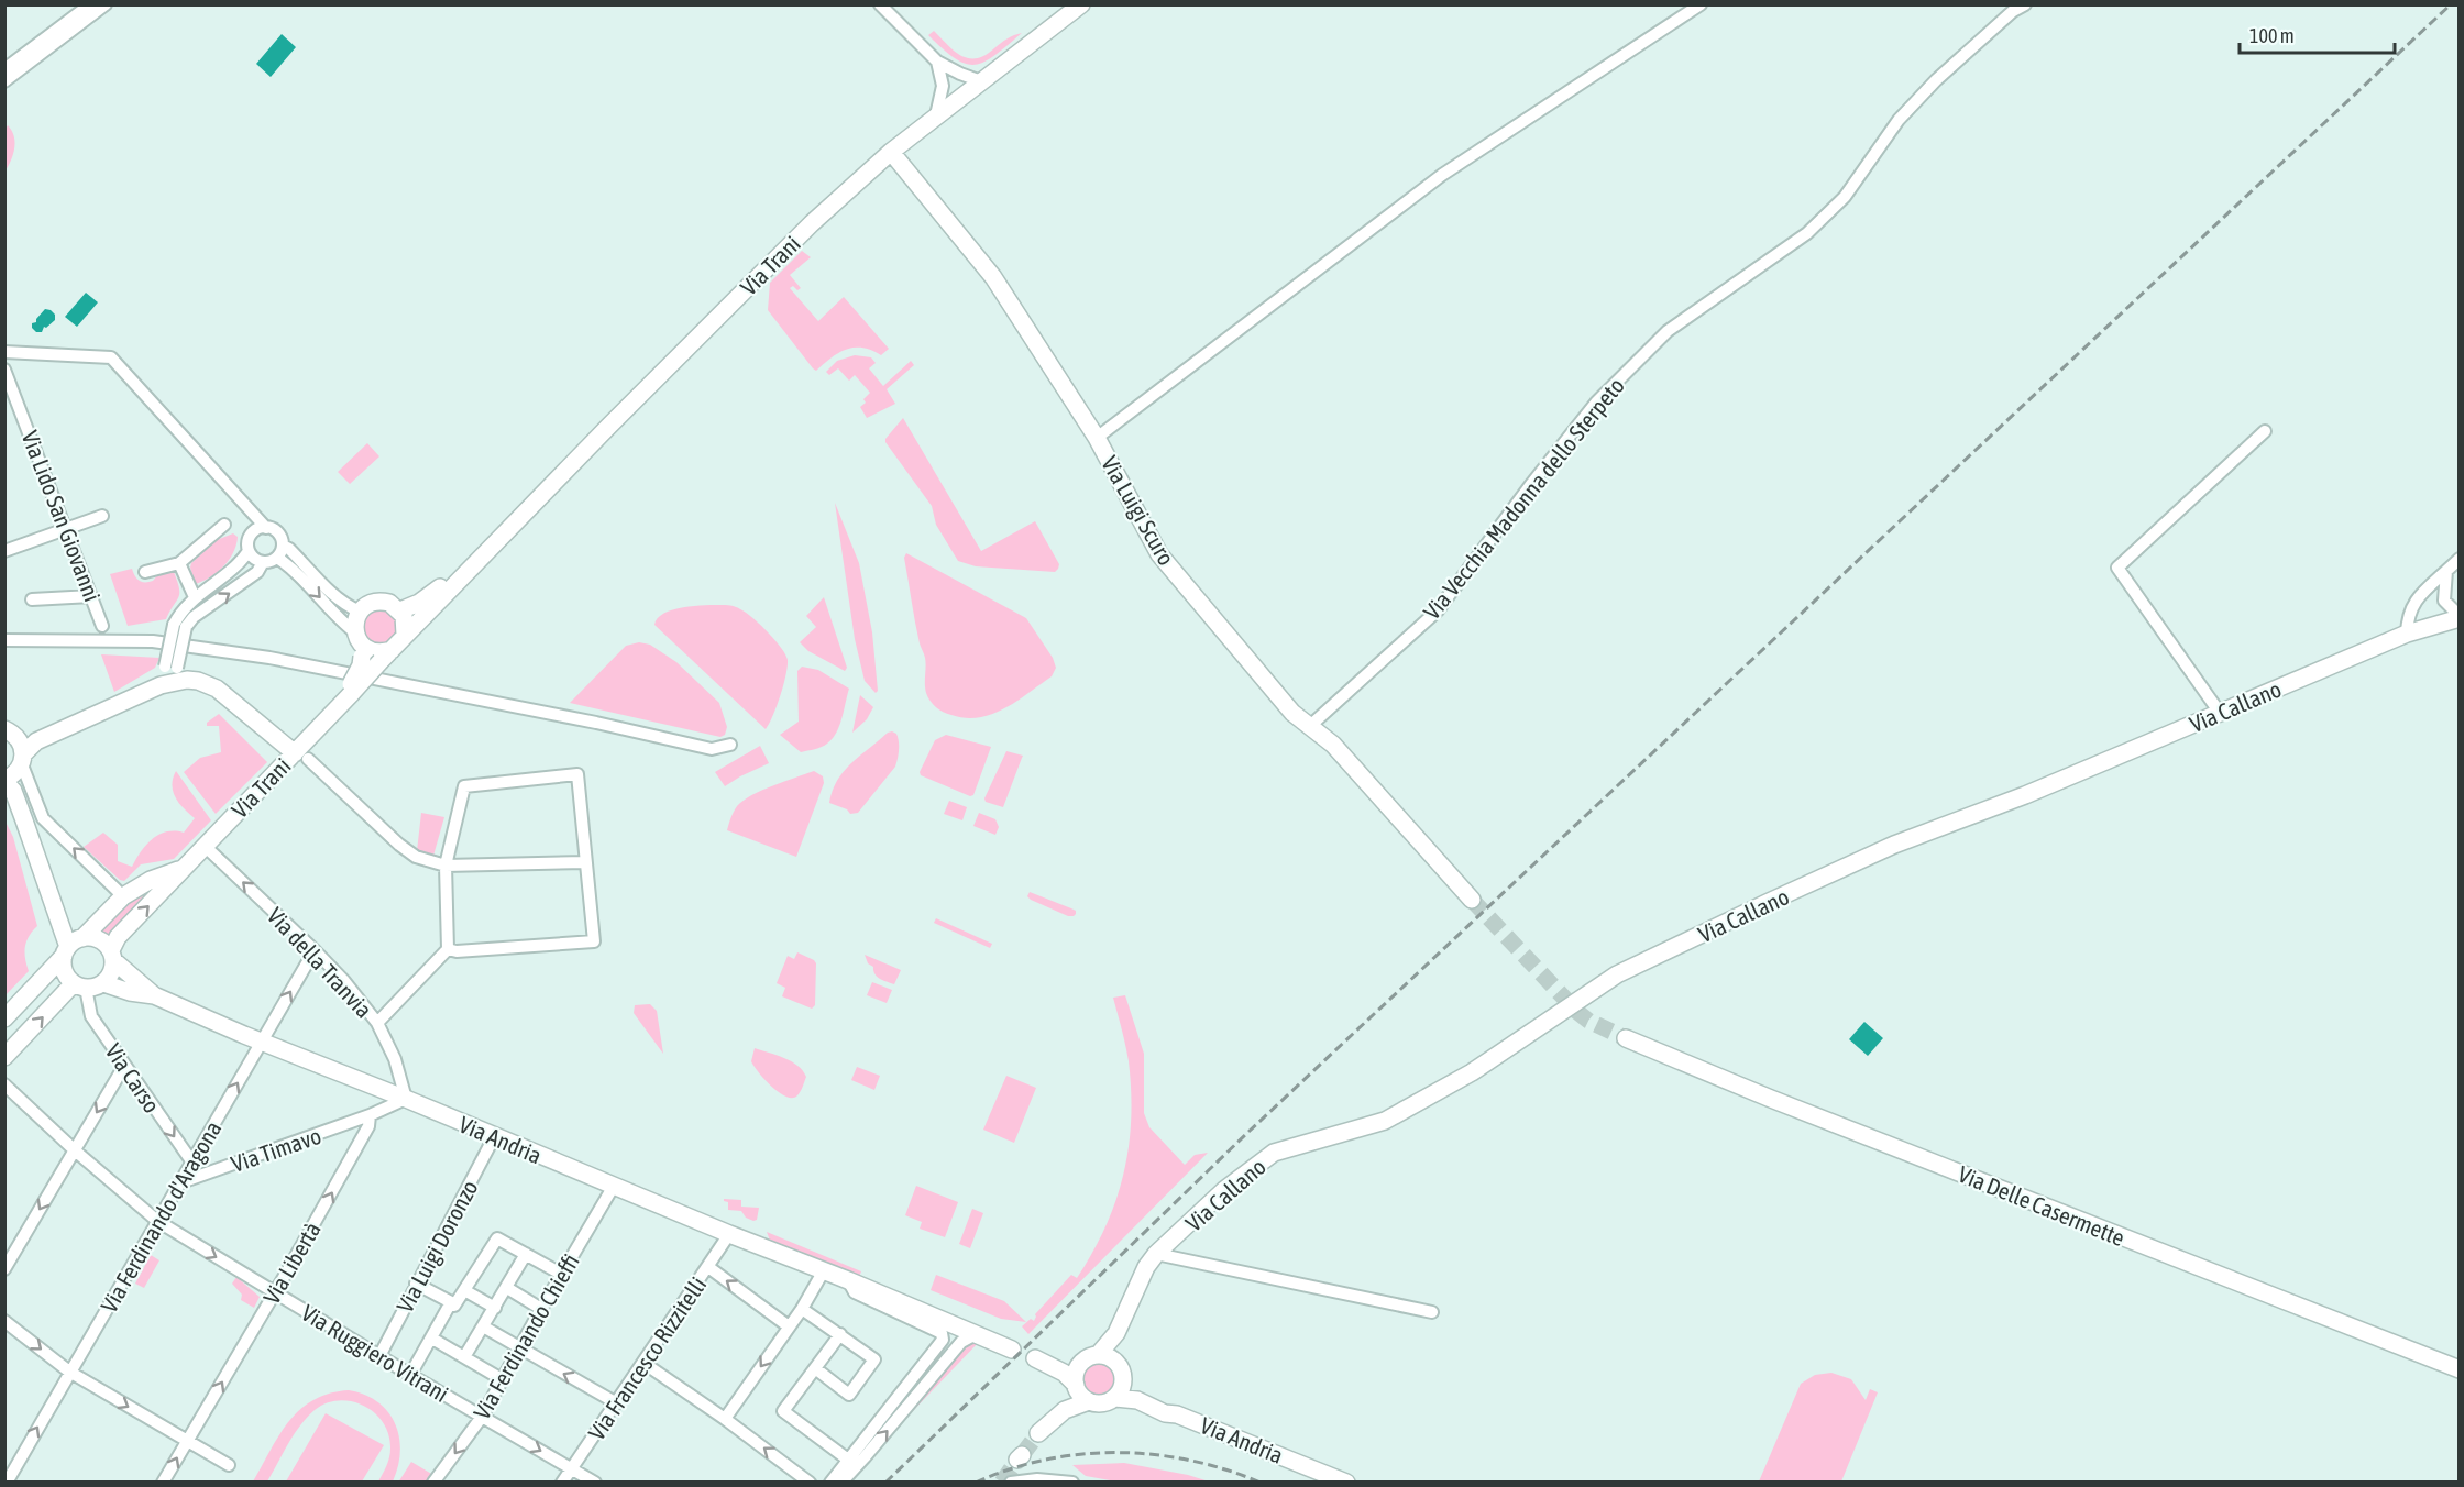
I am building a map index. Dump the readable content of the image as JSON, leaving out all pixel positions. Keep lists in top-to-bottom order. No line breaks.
{"streets":{"main road":["Via Trani","Via Luigi Scuro","Via Callano","Via Andria","Via Delle Casermette"],"street":["Via Vecchia Madonna dello Sterpeto","Via Lido San Giovanni","Via della Tranvia","Via Carso","Via Timavo","Via Ferdinando d'Aragona","Via Luigi Doronzo","Via Libertà","Via Ferdinando Chieffi","Via Ruggiero Vitrani","Via Francesco Rizzitelli"]},"crossings":[["Via Trani","Via Luigi Scuro"],["Via Trani","Via della Tranvia"],["Via Trani","Via Carso"],["Via Trani","Via Andria"],["Via Vecchia Madonna dello Sterpeto","Via Luigi Scuro"],["Via Callano","Via Andria"],["Via della Tranvia","Via Andria"],["Via della Tranvia","Via Ferdinando d'Aragona"],["Via Carso","Via Andria"],["Via Carso","Via Ferdinando d'Aragona"],["Via Andria","Via Ferdinando d'Aragona"],["Via Andria","Via Luigi Doronzo"],["Via Andria","Via Ferdinando Chieffi"],["Via Andria","Via Francesco Rizzitelli"],["Via Timavo","Via Ferdinando d'Aragona"],["Via Timavo","Via Libertà"],["Via Ferdinando d'Aragona","Via Ruggiero Vitrani"],["Via Luigi Doronzo","Via Ruggiero Vitrani"],["Via Libertà","Via Ruggiero Vitrani"],["Via Ferdinando Chieffi","Via Ruggiero Vitrani"],["Via Ruggiero Vitrani","Via Francesco Rizzitelli"]],"one_way":["Via della Tranvia","Via Carso","Via Ferdinando d'Aragona","Via Libertà"],"scale_bar":"100 m"}
